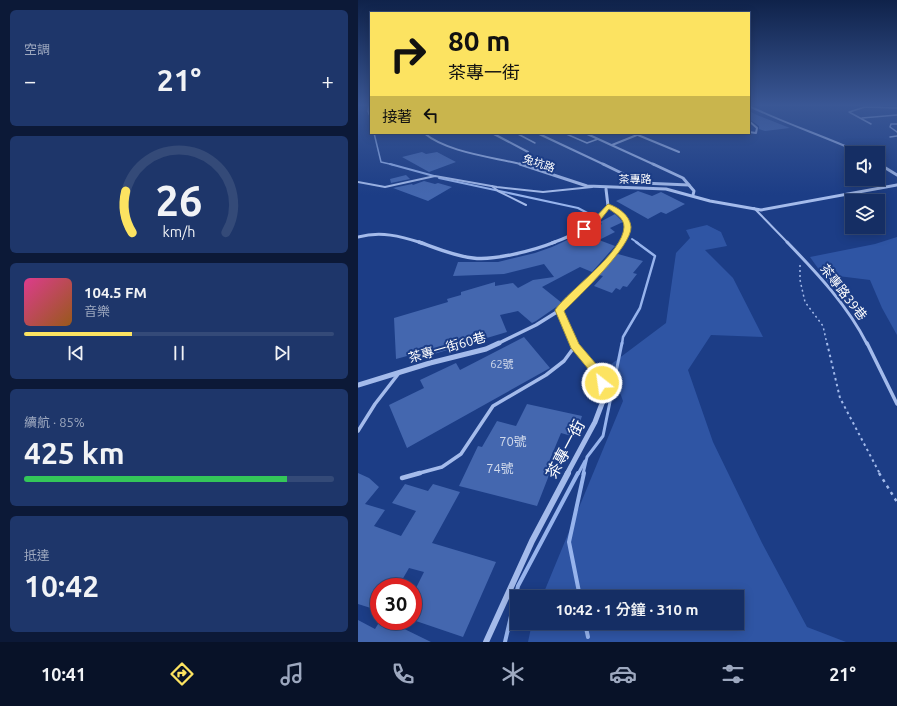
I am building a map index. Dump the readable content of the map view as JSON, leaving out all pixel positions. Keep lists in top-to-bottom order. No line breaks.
{"streets":{"street":["兔坑路","茶專路","茶專一街60巷","茶專一街"],"lane":["茶專路39巷"]},"crossings":[["兔坑路","茶專路"],["茶專路","茶專路39巷"],["茶專一街60巷","茶專一街"]],"house_numbers":["62號","70號","74號"],"page":{"tile":["空調",["續航 · 85%","425 km"],["抵達","10:42"]],"turn":["80 m","茶專一街"],"heat":["−","21°","+"],"then":"接著","song":["104.5 FM","音樂"],"limit":"30","trip":"10:42 · 1 分鐘 · 310 m","tabs":["10:41","21°"],"gauge":["26","km/h"]}}
